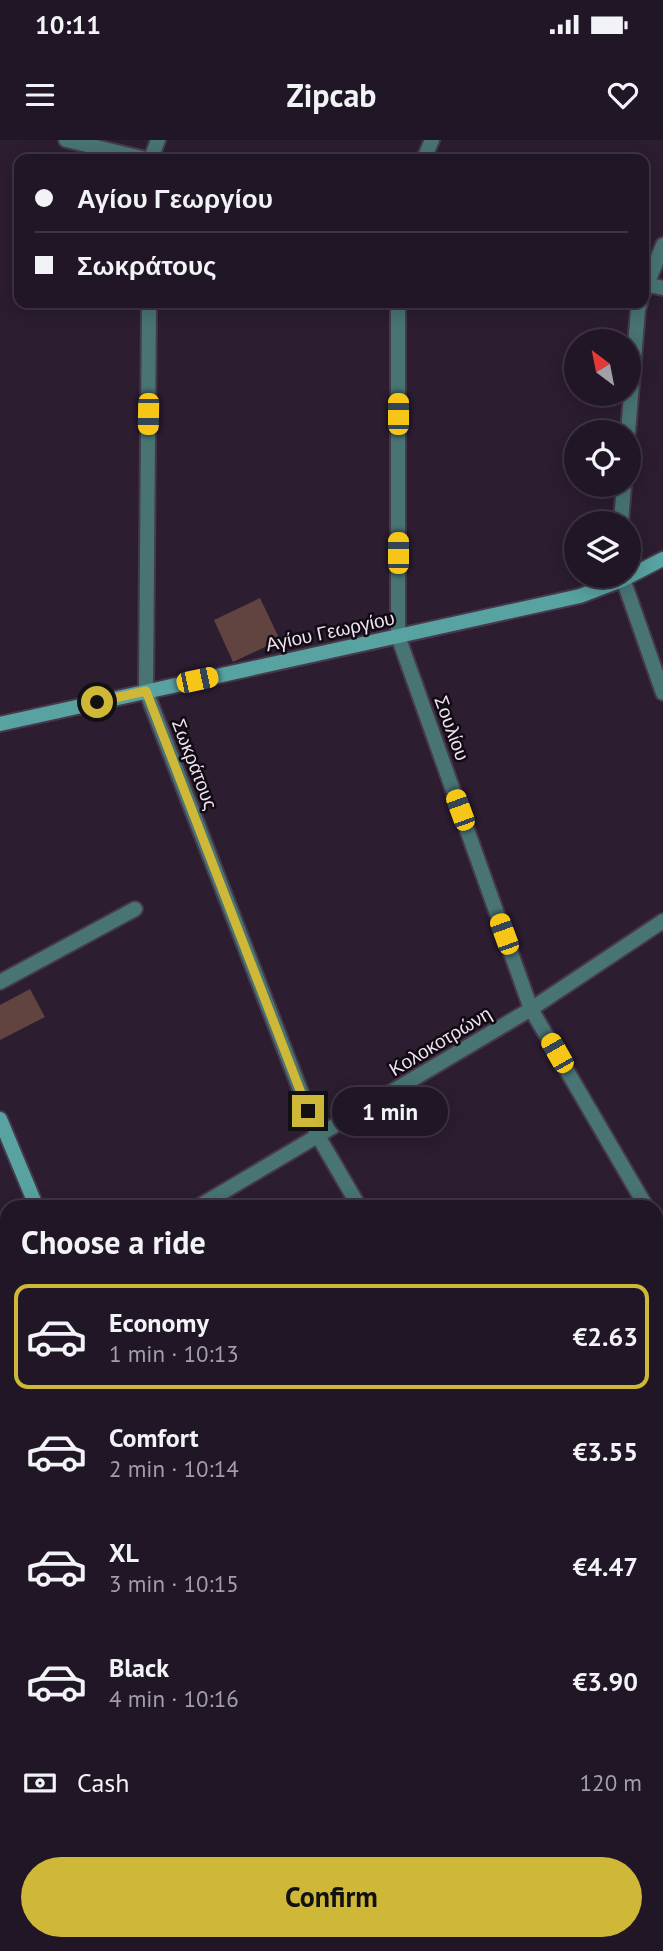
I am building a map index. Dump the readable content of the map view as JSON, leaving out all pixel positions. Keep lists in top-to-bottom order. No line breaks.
{"streets":{"street":["Αγίου Γεωργίου","Σουλίου","Σωκράτους","Κολοκοτρώνη"]},"crossings":[["Αγίου Γεωργίου","Σουλίου"],["Αγίου Γεωργίου","Σωκράτους"],["Σουλίου","Κολοκοτρώνη"],["Σωκράτους","Κολοκοτρώνη"]],"north":"top left","page":{"status":"10:11","header":"Zipcab","banner":["Αγίου Γεωργίου","Σωκράτους"],"bubble":"1 min","heading":"Choose a ride","list":[{"name":"Economy","note":"1 min · 10:13","value":"€2.63"},{"name":"Comfort","note":"2 min · 10:14","value":"€3.55"},{"name":"XL","note":"3 min · 10:15","value":"€4.47"},{"name":"Black","note":"4 min · 10:16","value":"€3.90"}],"pay":["Cash","120 m"],"buttons":"Confirm"}}
